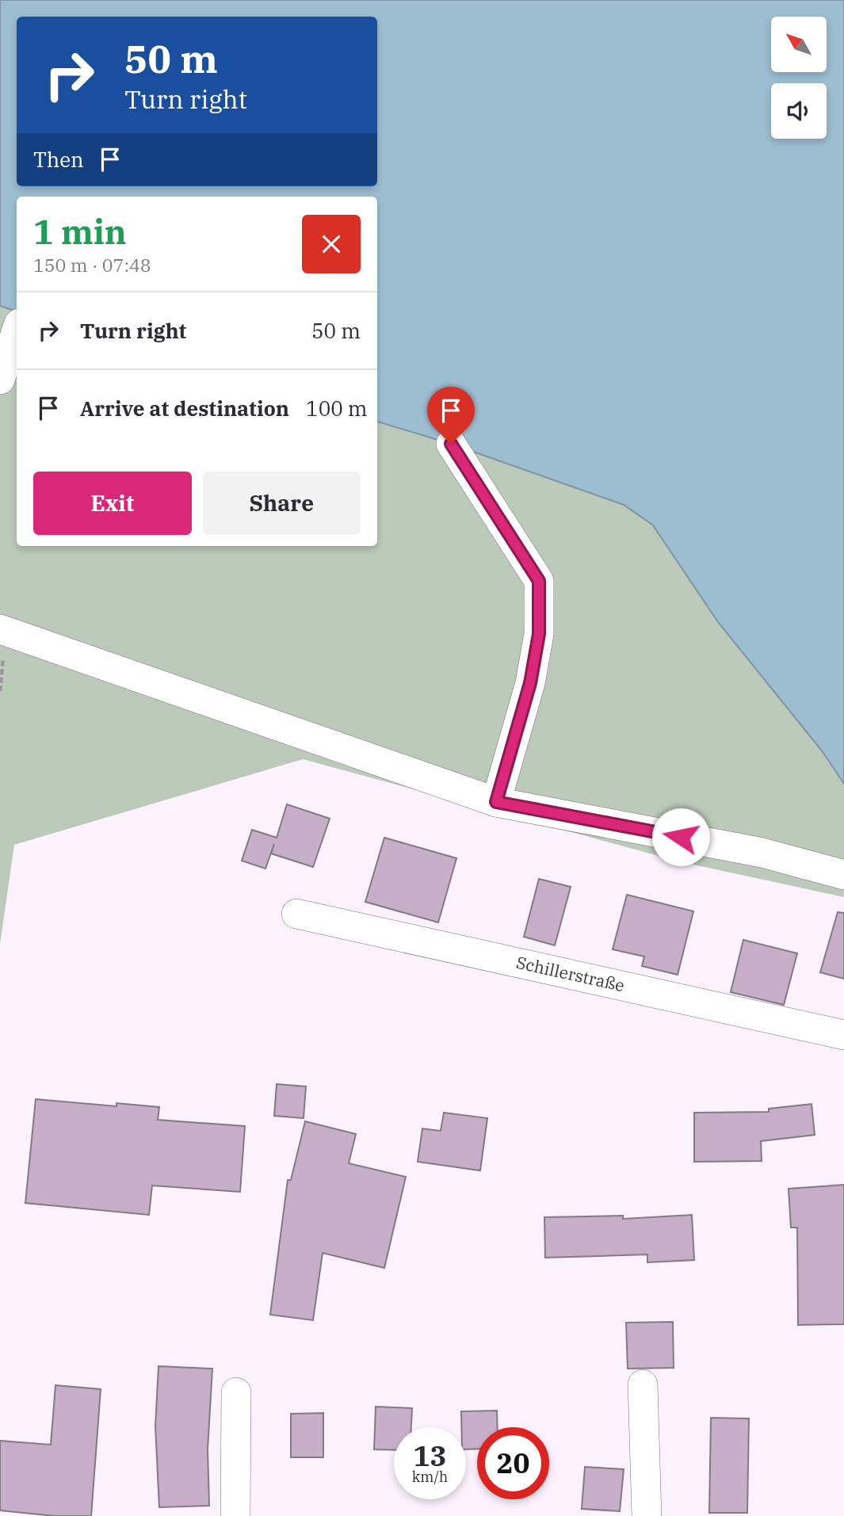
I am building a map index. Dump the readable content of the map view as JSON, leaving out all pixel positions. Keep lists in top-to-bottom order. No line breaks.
{"streets":{"street":["Schillerstraße"]},"north":"top left","page":{"turn":["50 m","Turn right"],"then":"Then","heading":["1 min","150 m · 07:48"],"list":[{"name":"Turn right","value":"50 m"},{"name":"Arrive at destination","value":"100 m"}],"buttons":["Exit","Share"],"speed":"13 km/h","limit":"20"}}
